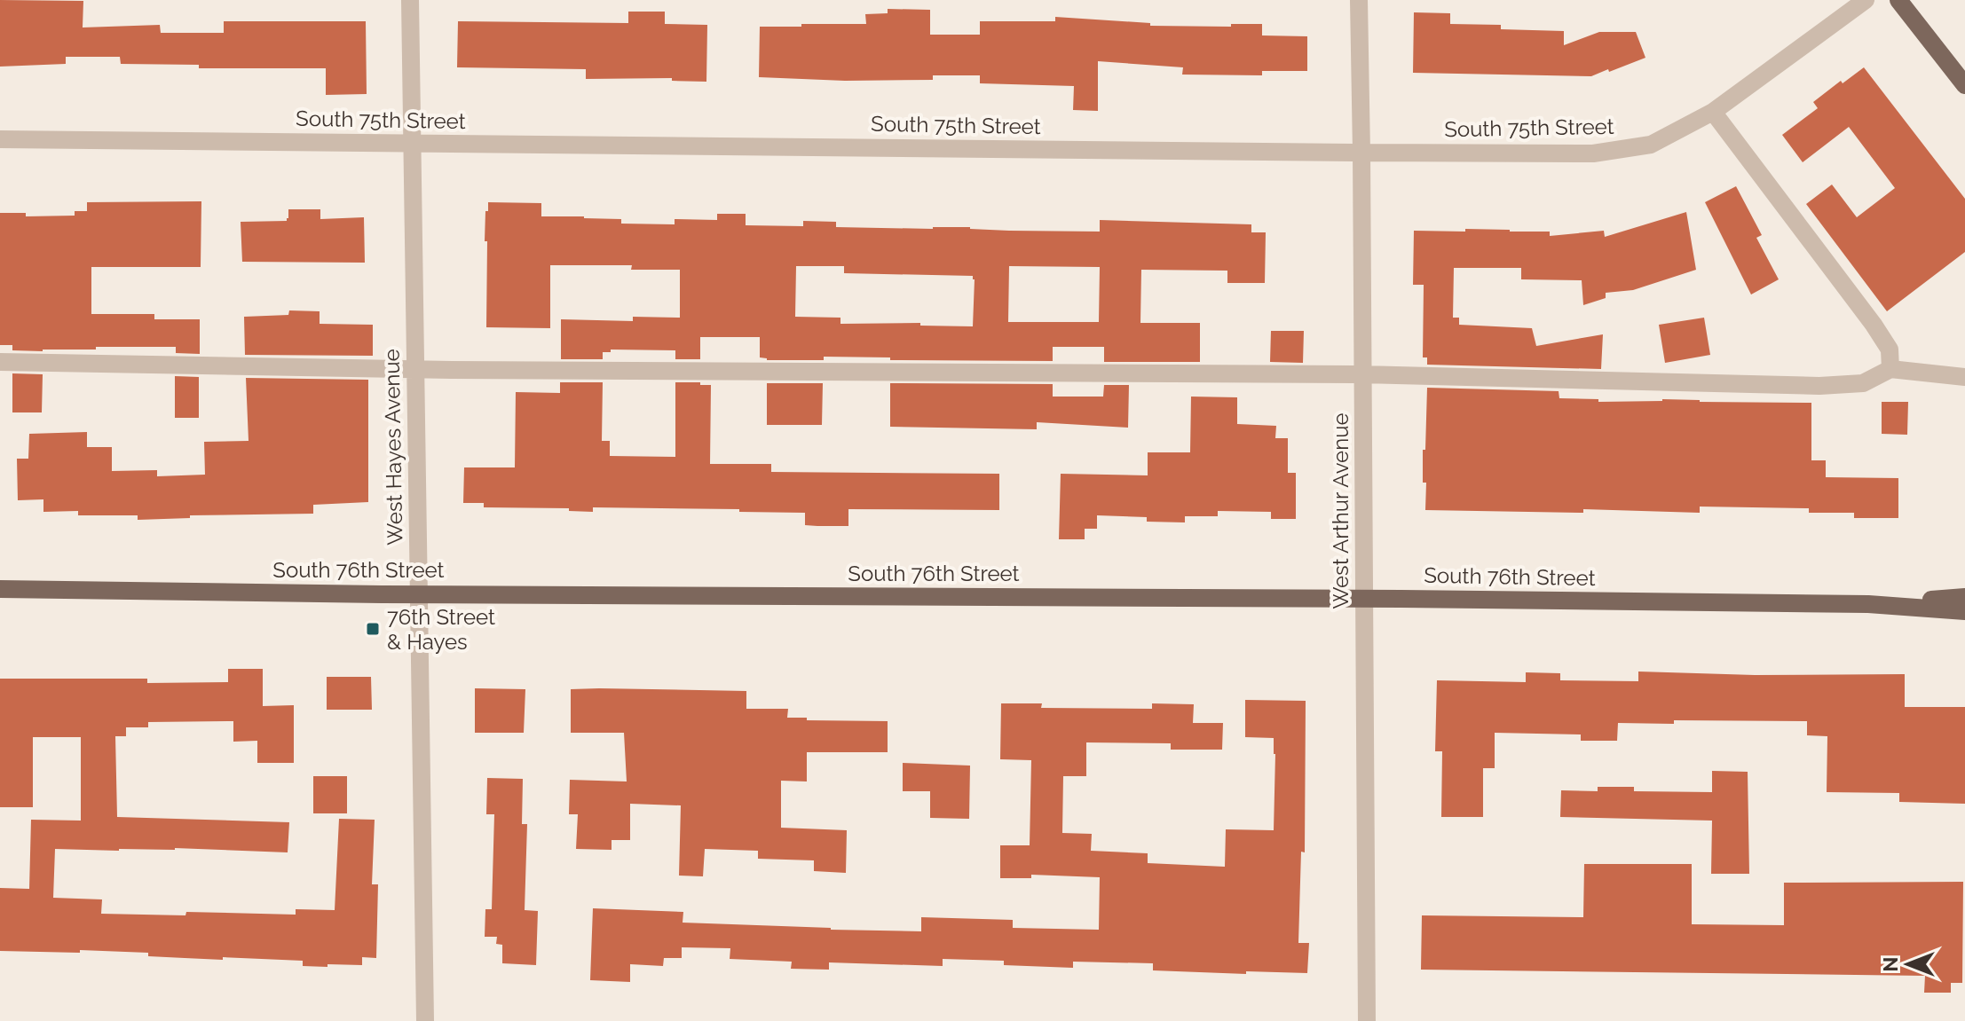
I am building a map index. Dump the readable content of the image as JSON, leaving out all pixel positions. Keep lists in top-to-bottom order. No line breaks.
{"streets":{"main road":["South 76th Street"],"street":["South 75th Street","West Hayes Avenue","West Arthur Avenue"]},"crossings":[["South 75th Street","West Hayes Avenue"],["South 75th Street","West Arthur Avenue"],["West Hayes Avenue","South 76th Street"],["West Arthur Avenue","South 76th Street"]],"places":{"transit":["76th Street & Hayes"]},"north":"left"}
